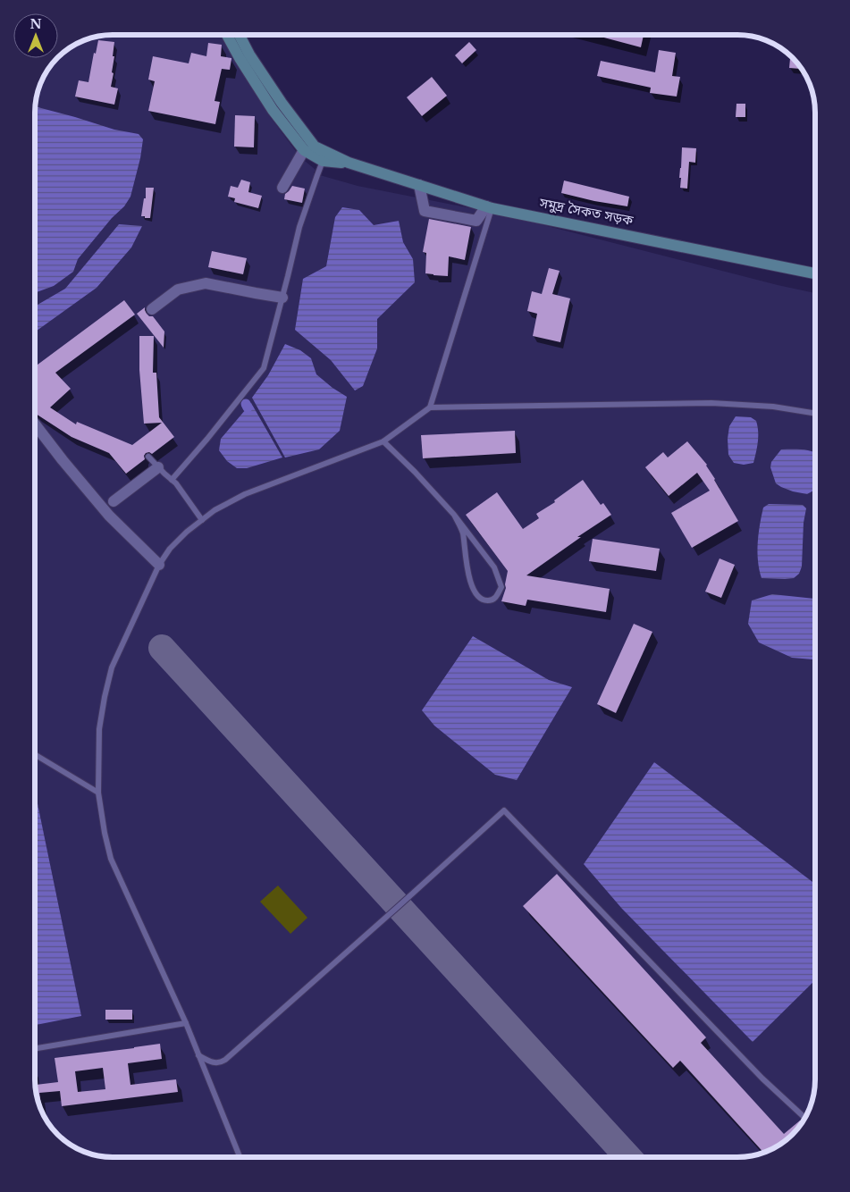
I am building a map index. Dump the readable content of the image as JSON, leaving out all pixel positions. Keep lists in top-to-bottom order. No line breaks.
{"streets":{"main road":["সমুদ্র সৈকত সড়ক"]},"north":"top"}
